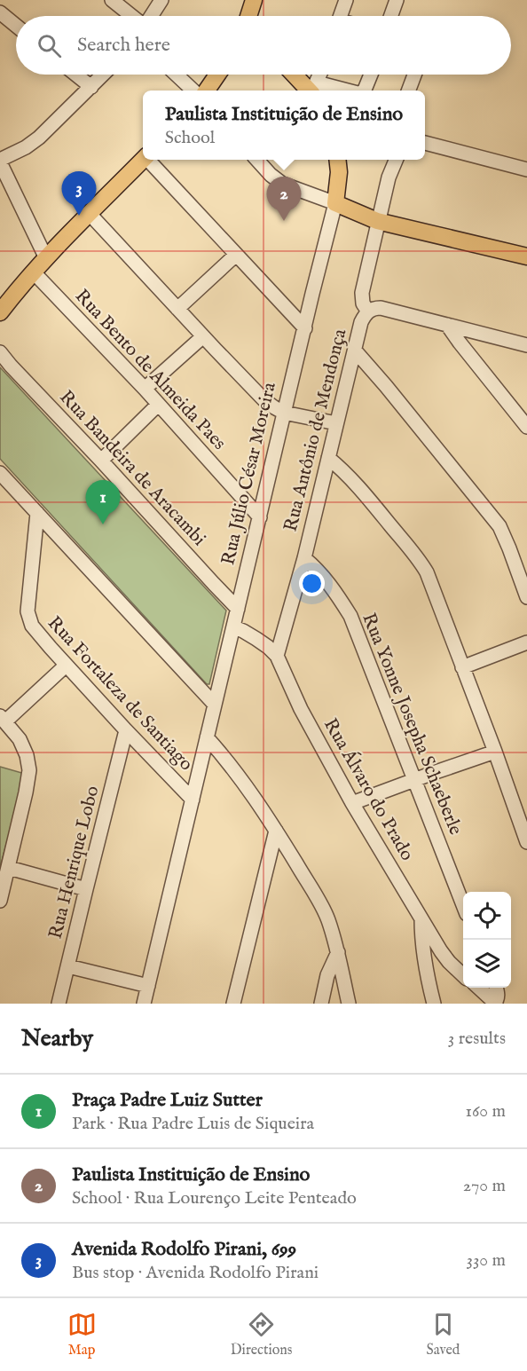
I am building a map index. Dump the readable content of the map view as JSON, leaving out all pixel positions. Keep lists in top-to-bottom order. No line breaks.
{"streets":{"main road":["Rua Júlio César Moreira"],"street":["Rua Bento de Almeida Paes","Rua Antônio de Mendonça","Rua Bandeira de Aracambi","Rua Fortaleza de Santiago","Rua Yonne Josepha Schaeberle","Rua Álvaro do Prado","Rua Henrique Lobo"]},"crossings":[["Rua Bento de Almeida Paes","Rua Júlio César Moreira"],["Rua Antônio de Mendonça","Rua Yonne Josepha Schaeberle"],["Rua Antônio de Mendonça","Rua Álvaro do Prado"],["Rua Bandeira de Aracambi","Rua Júlio César Moreira"],["Rua Júlio César Moreira","Rua Fortaleza de Santiago"],["Rua Júlio César Moreira","Rua Álvaro do Prado"],["Rua Fortaleza de Santiago","Rua Henrique Lobo"]],"page":{"search":"Search here","popup":["Paulista Instituição de Ensino","School"],"pins":["3","2","1"],"heading":["Nearby","3 results"],"list":[{"mark":"1","name":"Praça Padre Luiz Sutter","note":"Park · Rua Padre Luis de Siqueira","value":"160 m"},{"mark":"2","name":"Paulista Instituição de Ensino","note":"School · Rua Lourenço Leite Penteado","value":"270 m"},{"mark":"3","name":"Avenida Rodolfo Pirani, 699","note":"Bus stop · Avenida Rodolfo Pirani","value":"330 m"}],"nav":["Map","Directions","Saved"]}}
